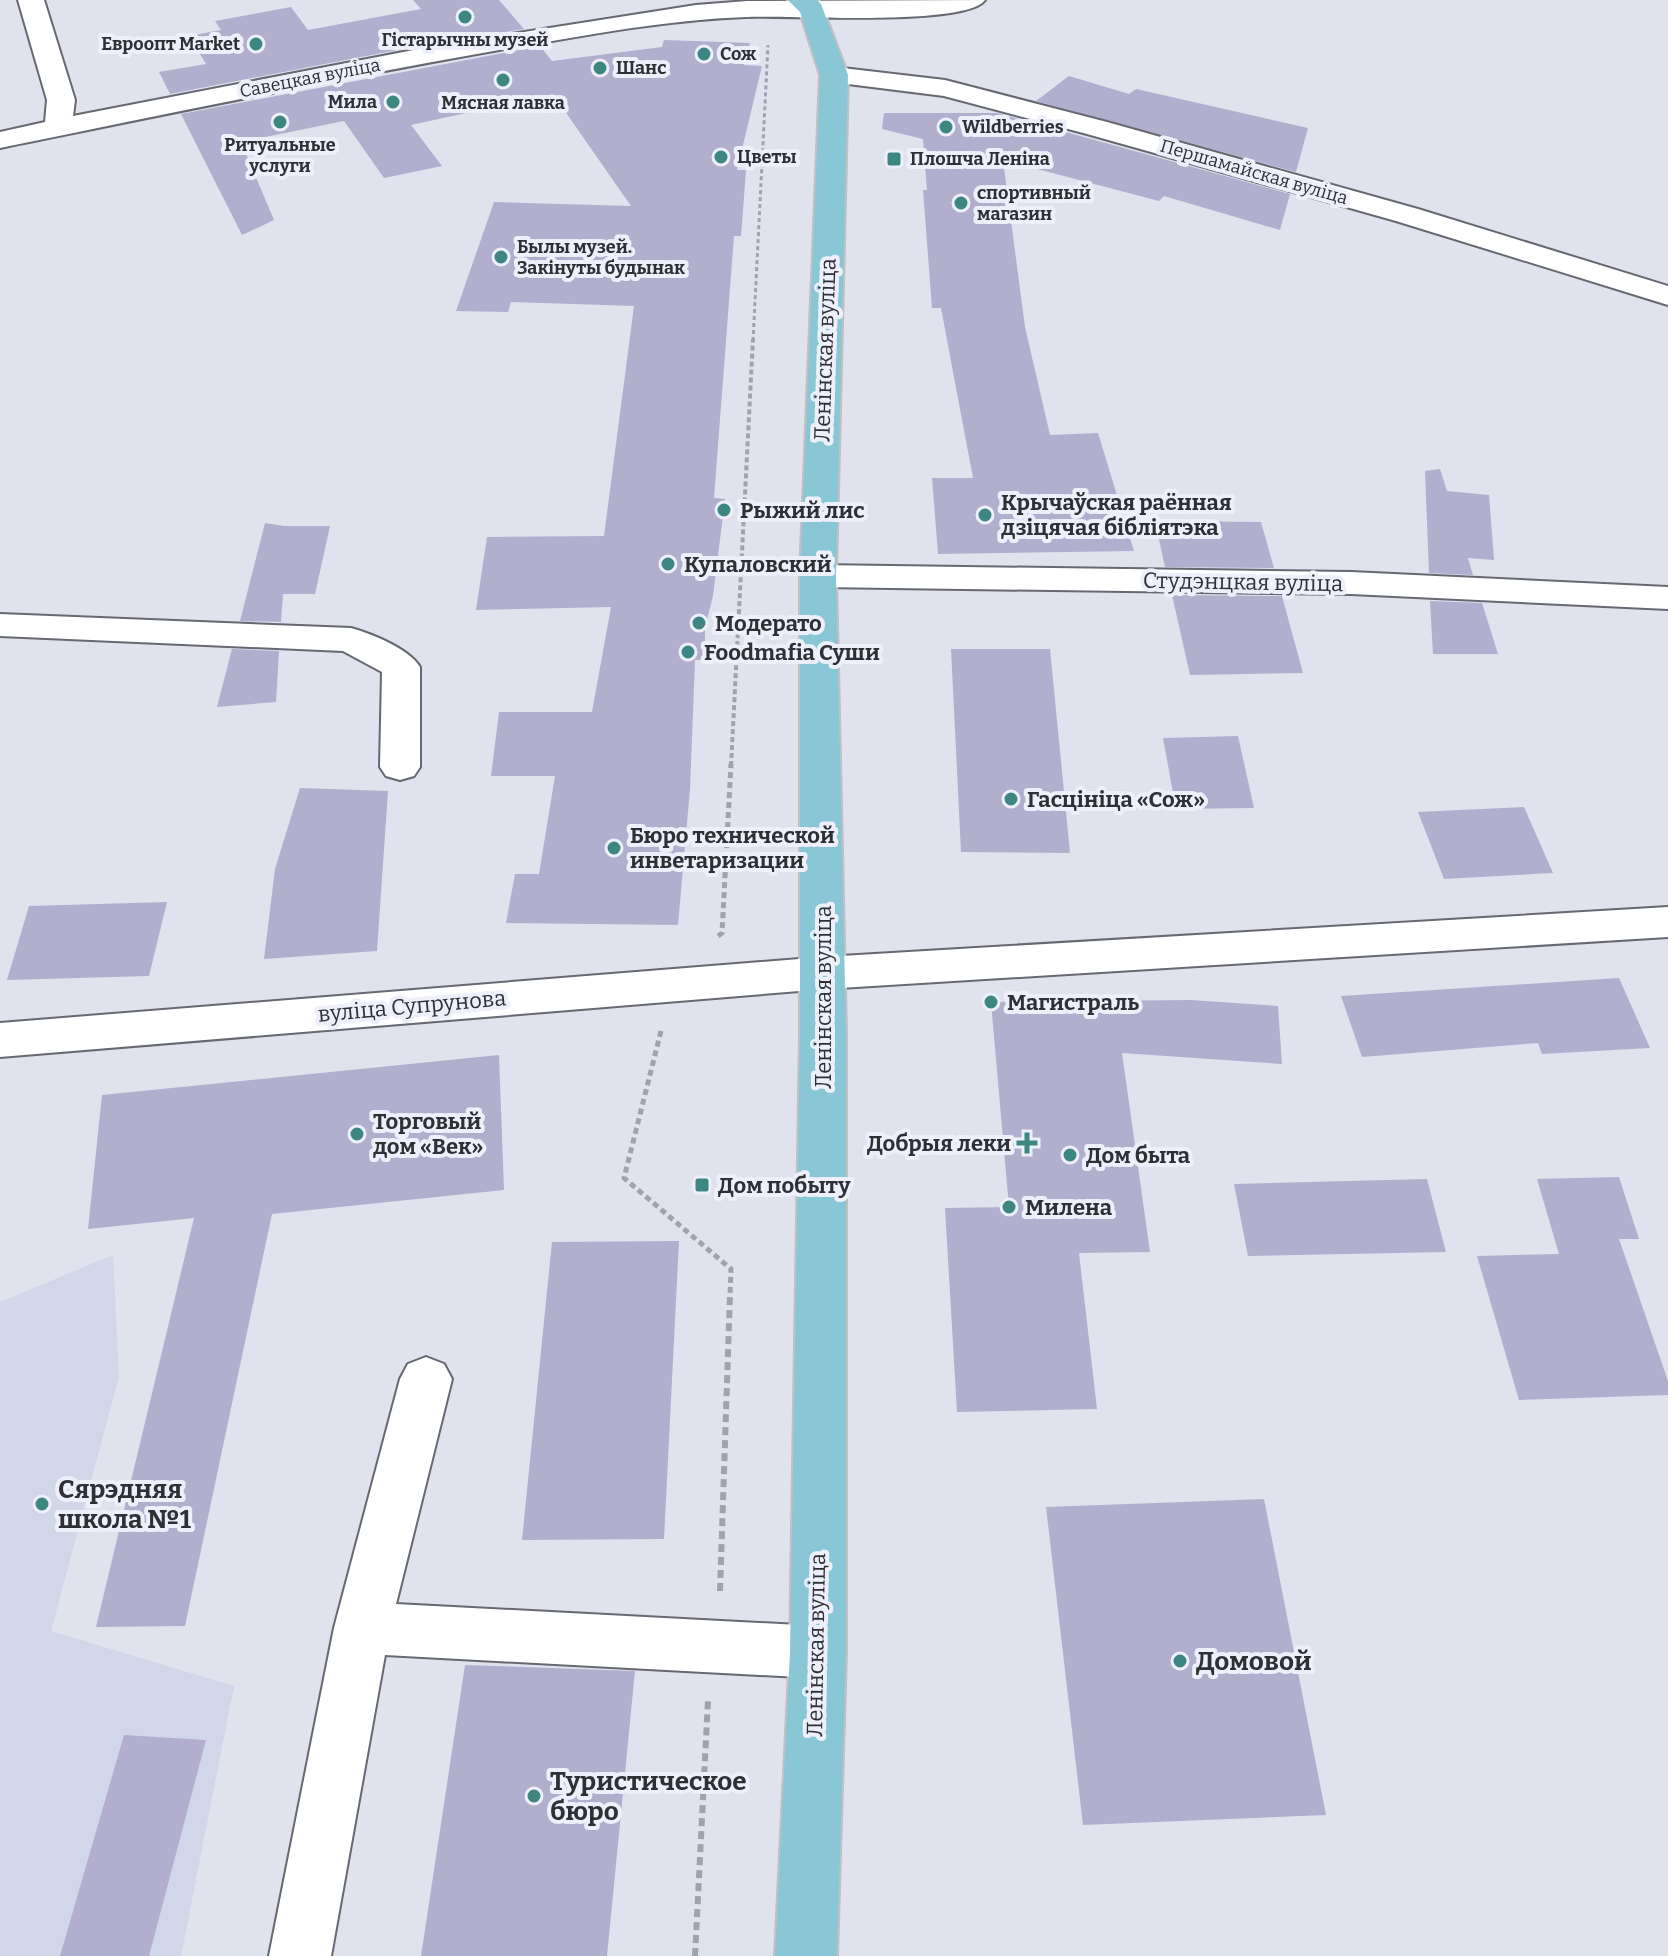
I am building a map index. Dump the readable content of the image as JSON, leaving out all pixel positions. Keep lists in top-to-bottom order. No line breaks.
{"streets":{"main road":["Ленінская вуліца"],"street":["Савецкая вуліца","Першамайская вуліца","Студэнцкая вуліца","вуліца Супрунова"]},"crossings":[["Савецкая вуліца","Ленінская вуліца"],["Першамайская вуліца","Ленінская вуліца"],["Ленінская вуліца","Студэнцкая вуліца"],["Ленінская вуліца","вуліца Супрунова"]],"places":{"other":["Гістарычны музей","Евроопт Market","Сож","Шанс","Мясная лавка","Мила","Ритуальные услуги","Wildberries","Цветы","спортивный магазин","Былы музей. Закінуты будынак","Рыжий лис","Крычаўская раённая дзіцячая бібліятэка","Купаловский","Модерато","Foodmafia Суши","Гасцініца «Сож»","Бюро технической инветаризации","Магистраль","Торговый дом «Век»","Дом быта","Милена","Сярэдняя школа №1","Домовой","Туристическое бюро"],"transit":["Плошча Леніна","Дом побыту"],"health":["Добрыя леки"]}}
